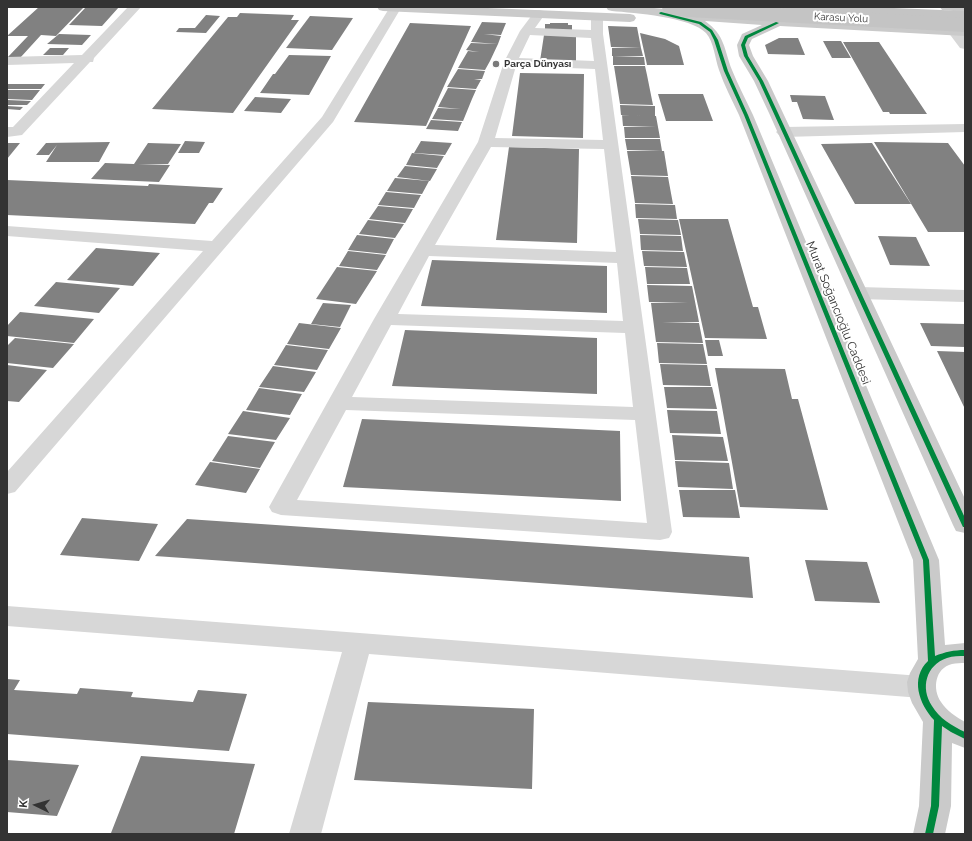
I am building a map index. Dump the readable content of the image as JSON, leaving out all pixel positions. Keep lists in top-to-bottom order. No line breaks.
{"streets":{"highway":["Karasu Yolu"],"main road":["Murat Soğancıoğlu Caddesi"]},"crossings":[["Karasu Yolu","Murat Soğancıoğlu Caddesi"]],"places":["Parça Dünyası"],"north":"left"}
